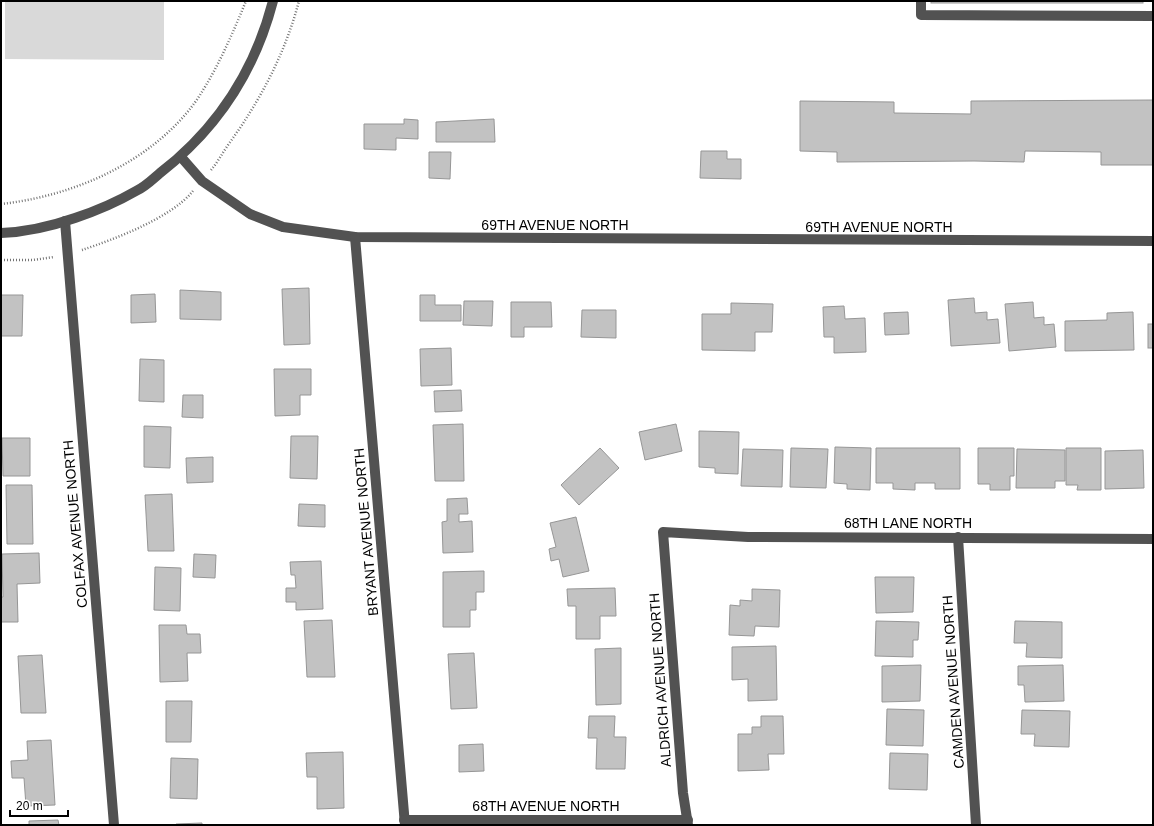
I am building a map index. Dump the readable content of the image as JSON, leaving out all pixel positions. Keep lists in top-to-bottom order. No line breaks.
{"streets":{"street":["69TH AVENUE NORTH","68TH LANE NORTH","COLFAX AVENUE NORTH","BRYANT AVENUE NORTH","ALDRICH AVENUE NORTH","CAMDEN AVENUE NORTH","68TH AVENUE NORTH"]},"crossings":[["69TH AVENUE NORTH","BRYANT AVENUE NORTH"],["68TH LANE NORTH","ALDRICH AVENUE NORTH"],["68TH LANE NORTH","CAMDEN AVENUE NORTH"],["BRYANT AVENUE NORTH","68TH AVENUE NORTH"],["ALDRICH AVENUE NORTH","68TH AVENUE NORTH"]],"scale_bar":"20 m"}
